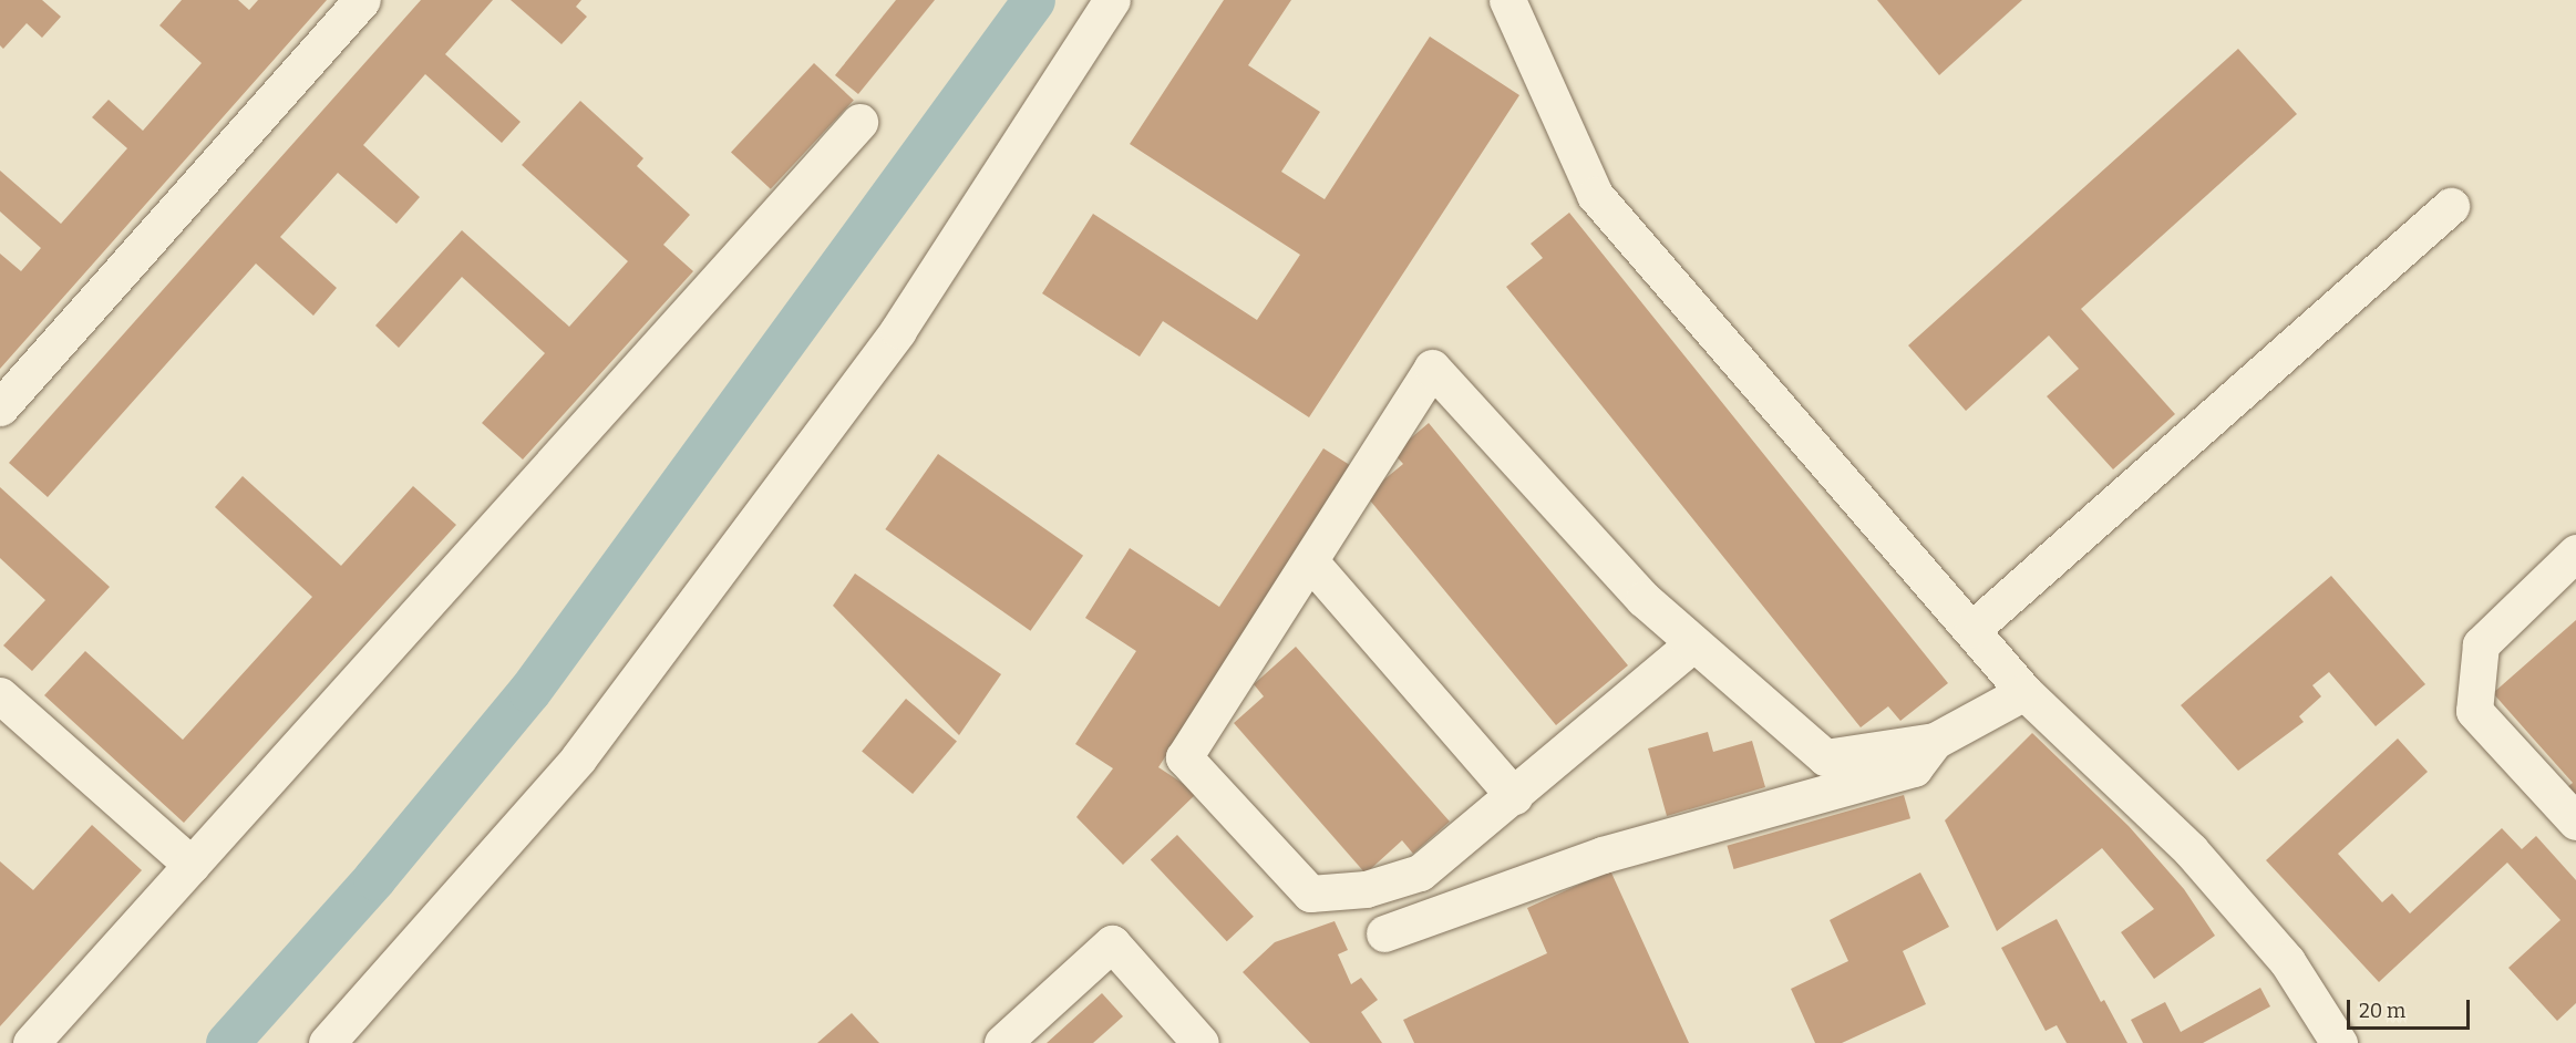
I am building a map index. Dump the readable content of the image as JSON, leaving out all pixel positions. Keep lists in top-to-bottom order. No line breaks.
{"scale_bar":"20 m"}
